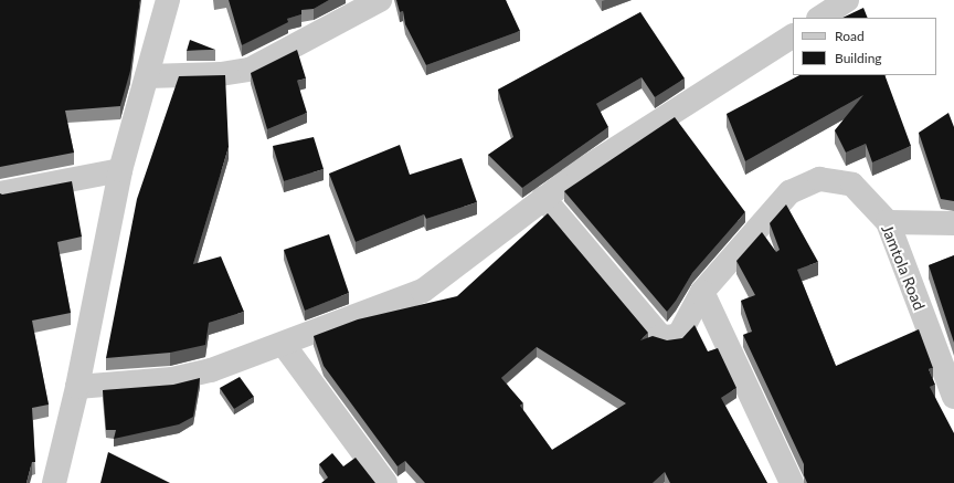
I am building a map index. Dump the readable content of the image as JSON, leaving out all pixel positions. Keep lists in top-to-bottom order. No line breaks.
{"streets":{"street":["Jamtola Road"]},"legend":["Road","Building"]}
